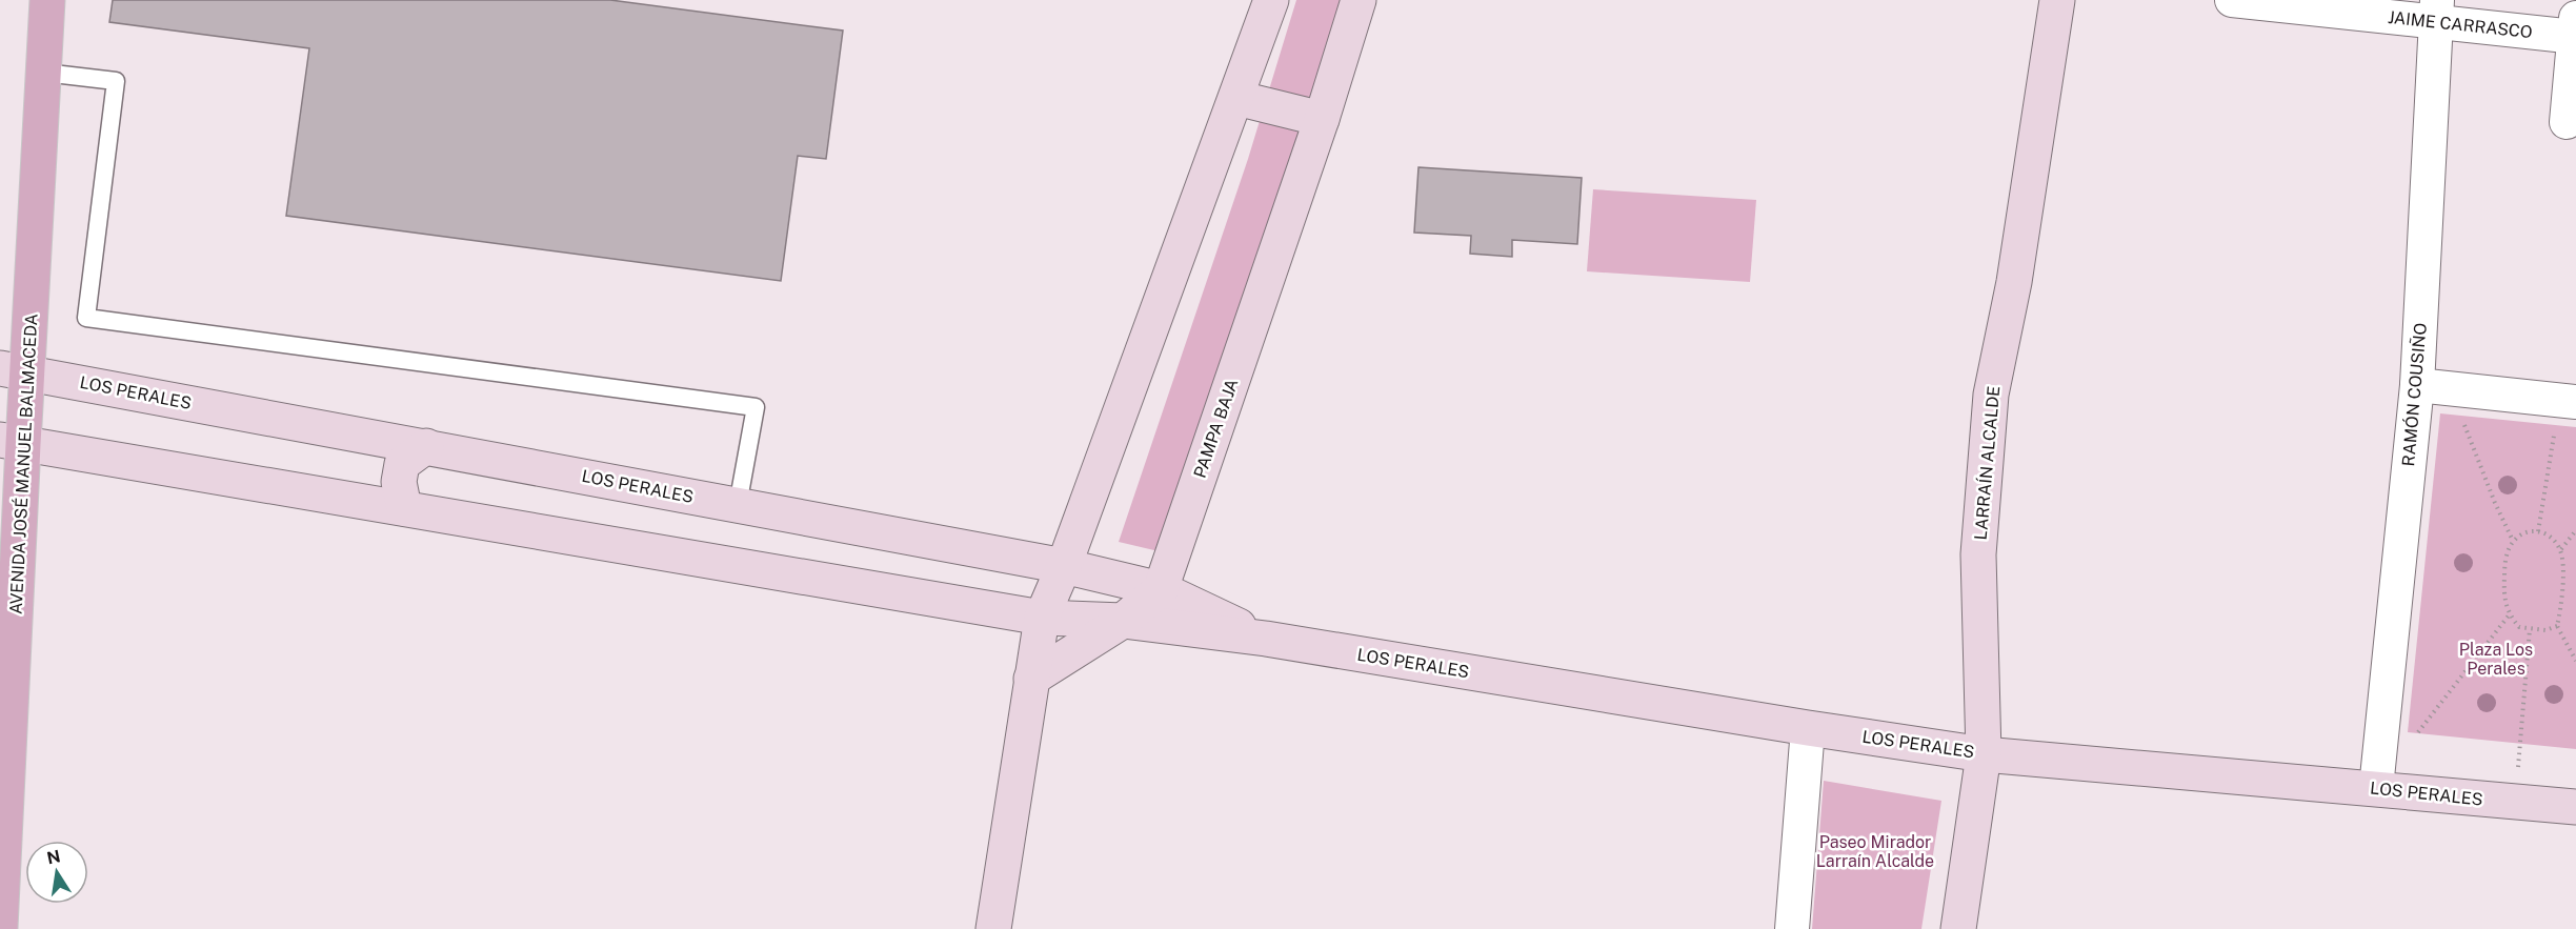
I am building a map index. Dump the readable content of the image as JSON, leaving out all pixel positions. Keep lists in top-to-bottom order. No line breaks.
{"streets":{"main road":["LOS PERALES","PAMPA BAJA","LARRAÍN ALCALDE","AVENIDA JOSÉ MANUEL BALMACEDA"],"street":["JAIME CARRASCO","RAMÓN COUSIÑO"]},"crossings":[["JAIME CARRASCO","RAMÓN COUSIÑO"],["LOS PERALES","RAMÓN COUSIÑO"],["LOS PERALES","PAMPA BAJA"],["LOS PERALES","LARRAÍN ALCALDE"],["LOS PERALES","AVENIDA JOSÉ MANUEL BALMACEDA"]],"parks":["Plaza Los Perales","Paseo Mirador Larraín Alcalde"],"north":"top"}
